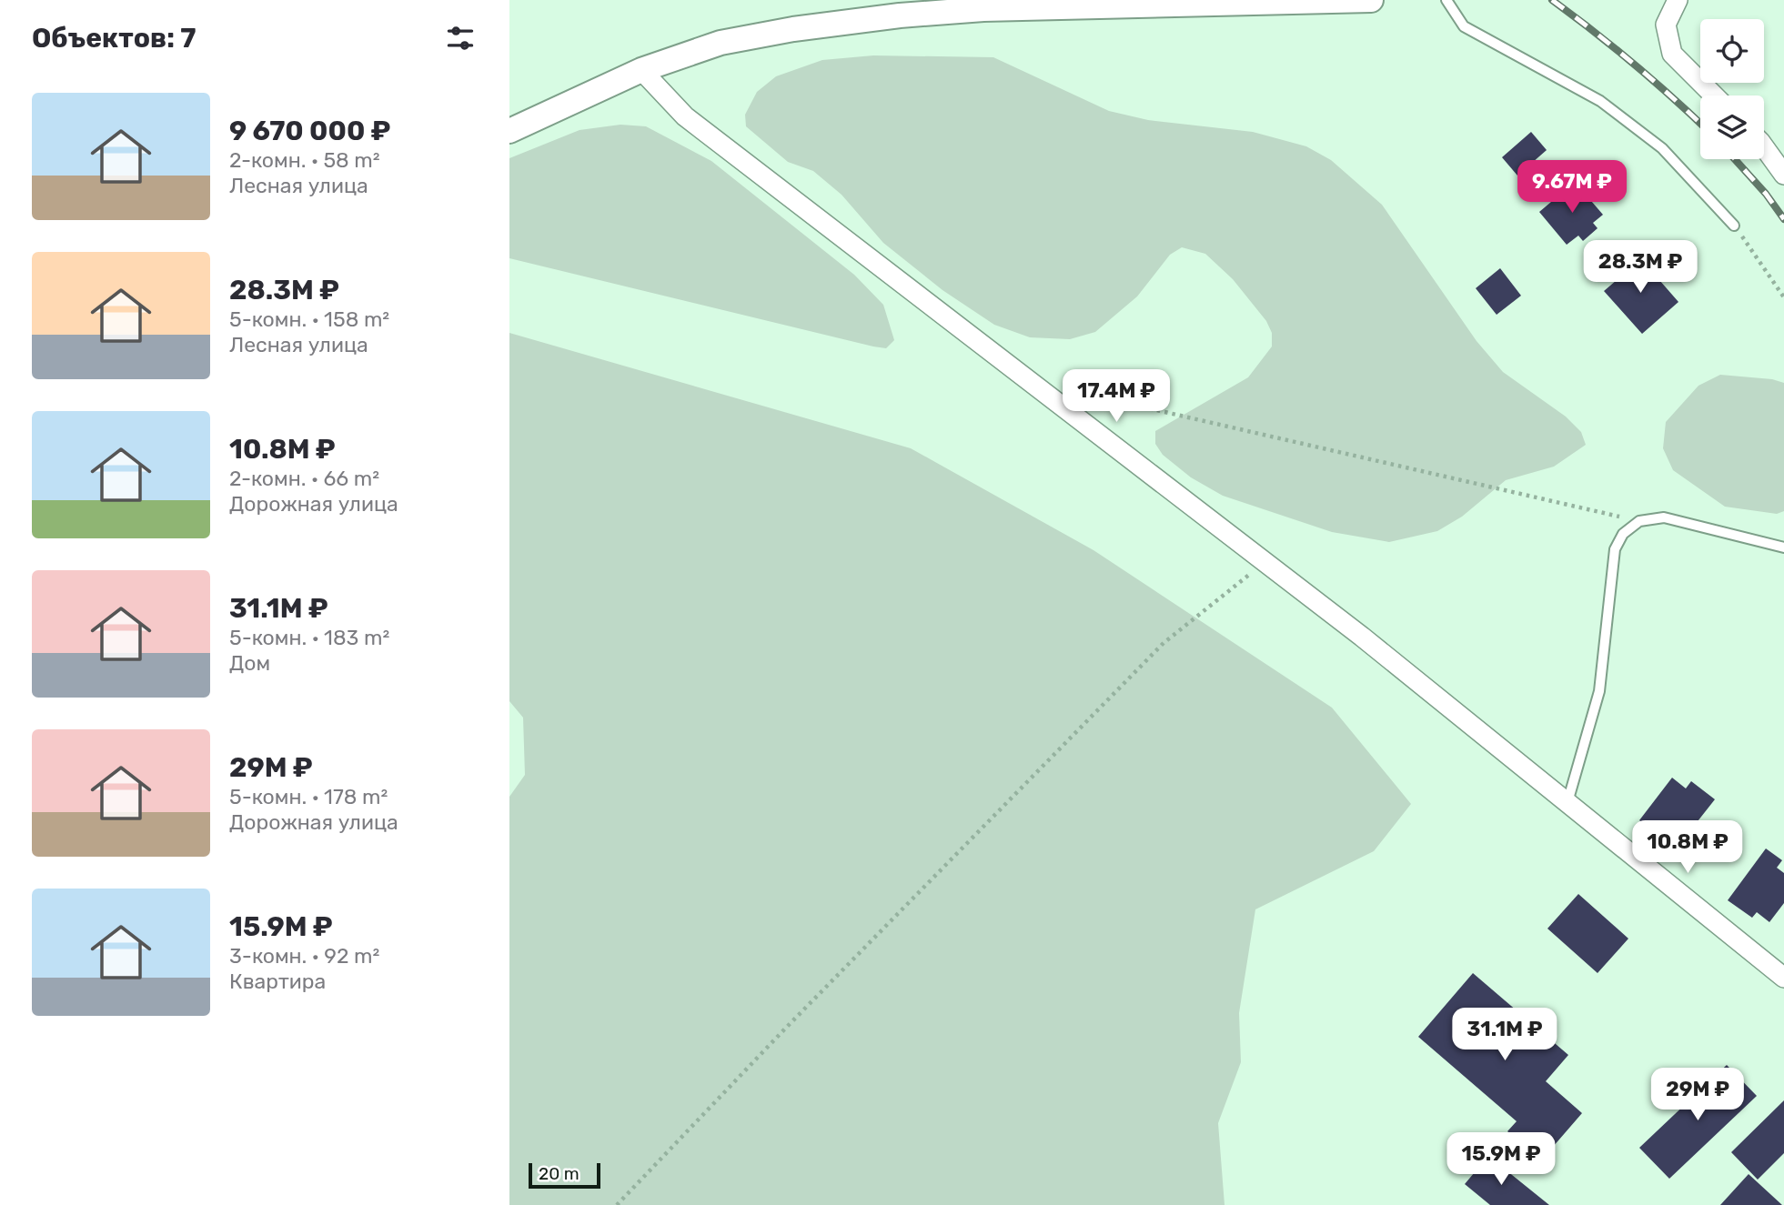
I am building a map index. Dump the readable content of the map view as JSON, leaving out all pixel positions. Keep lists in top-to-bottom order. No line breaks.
{"scale_bar":"20 m","page":{"heading":"Объектов: 7","list":[{"name":"9 670 000 ₽","note":"2-комн. · 58 m² · Лесная улица"},{"name":"28.3M ₽","note":"5-комн. · 158 m² · Лесная улица"},{"name":"10.8M ₽","note":"2-комн. · 66 m² · Дорожная улица"},{"name":"31.1M ₽","note":"5-комн. · 183 m² · Дом"},{"name":"29M ₽","note":"5-комн. · 178 m² · Дорожная улица"},{"name":"15.9M ₽","note":"3-комн. · 92 m² · Квартира"}],"price":["9.67M ₽","28.3M ₽","17.4M ₽","10.8M ₽","31.1M ₽","29M ₽","15.9M ₽"],"scale":"20 m"}}
